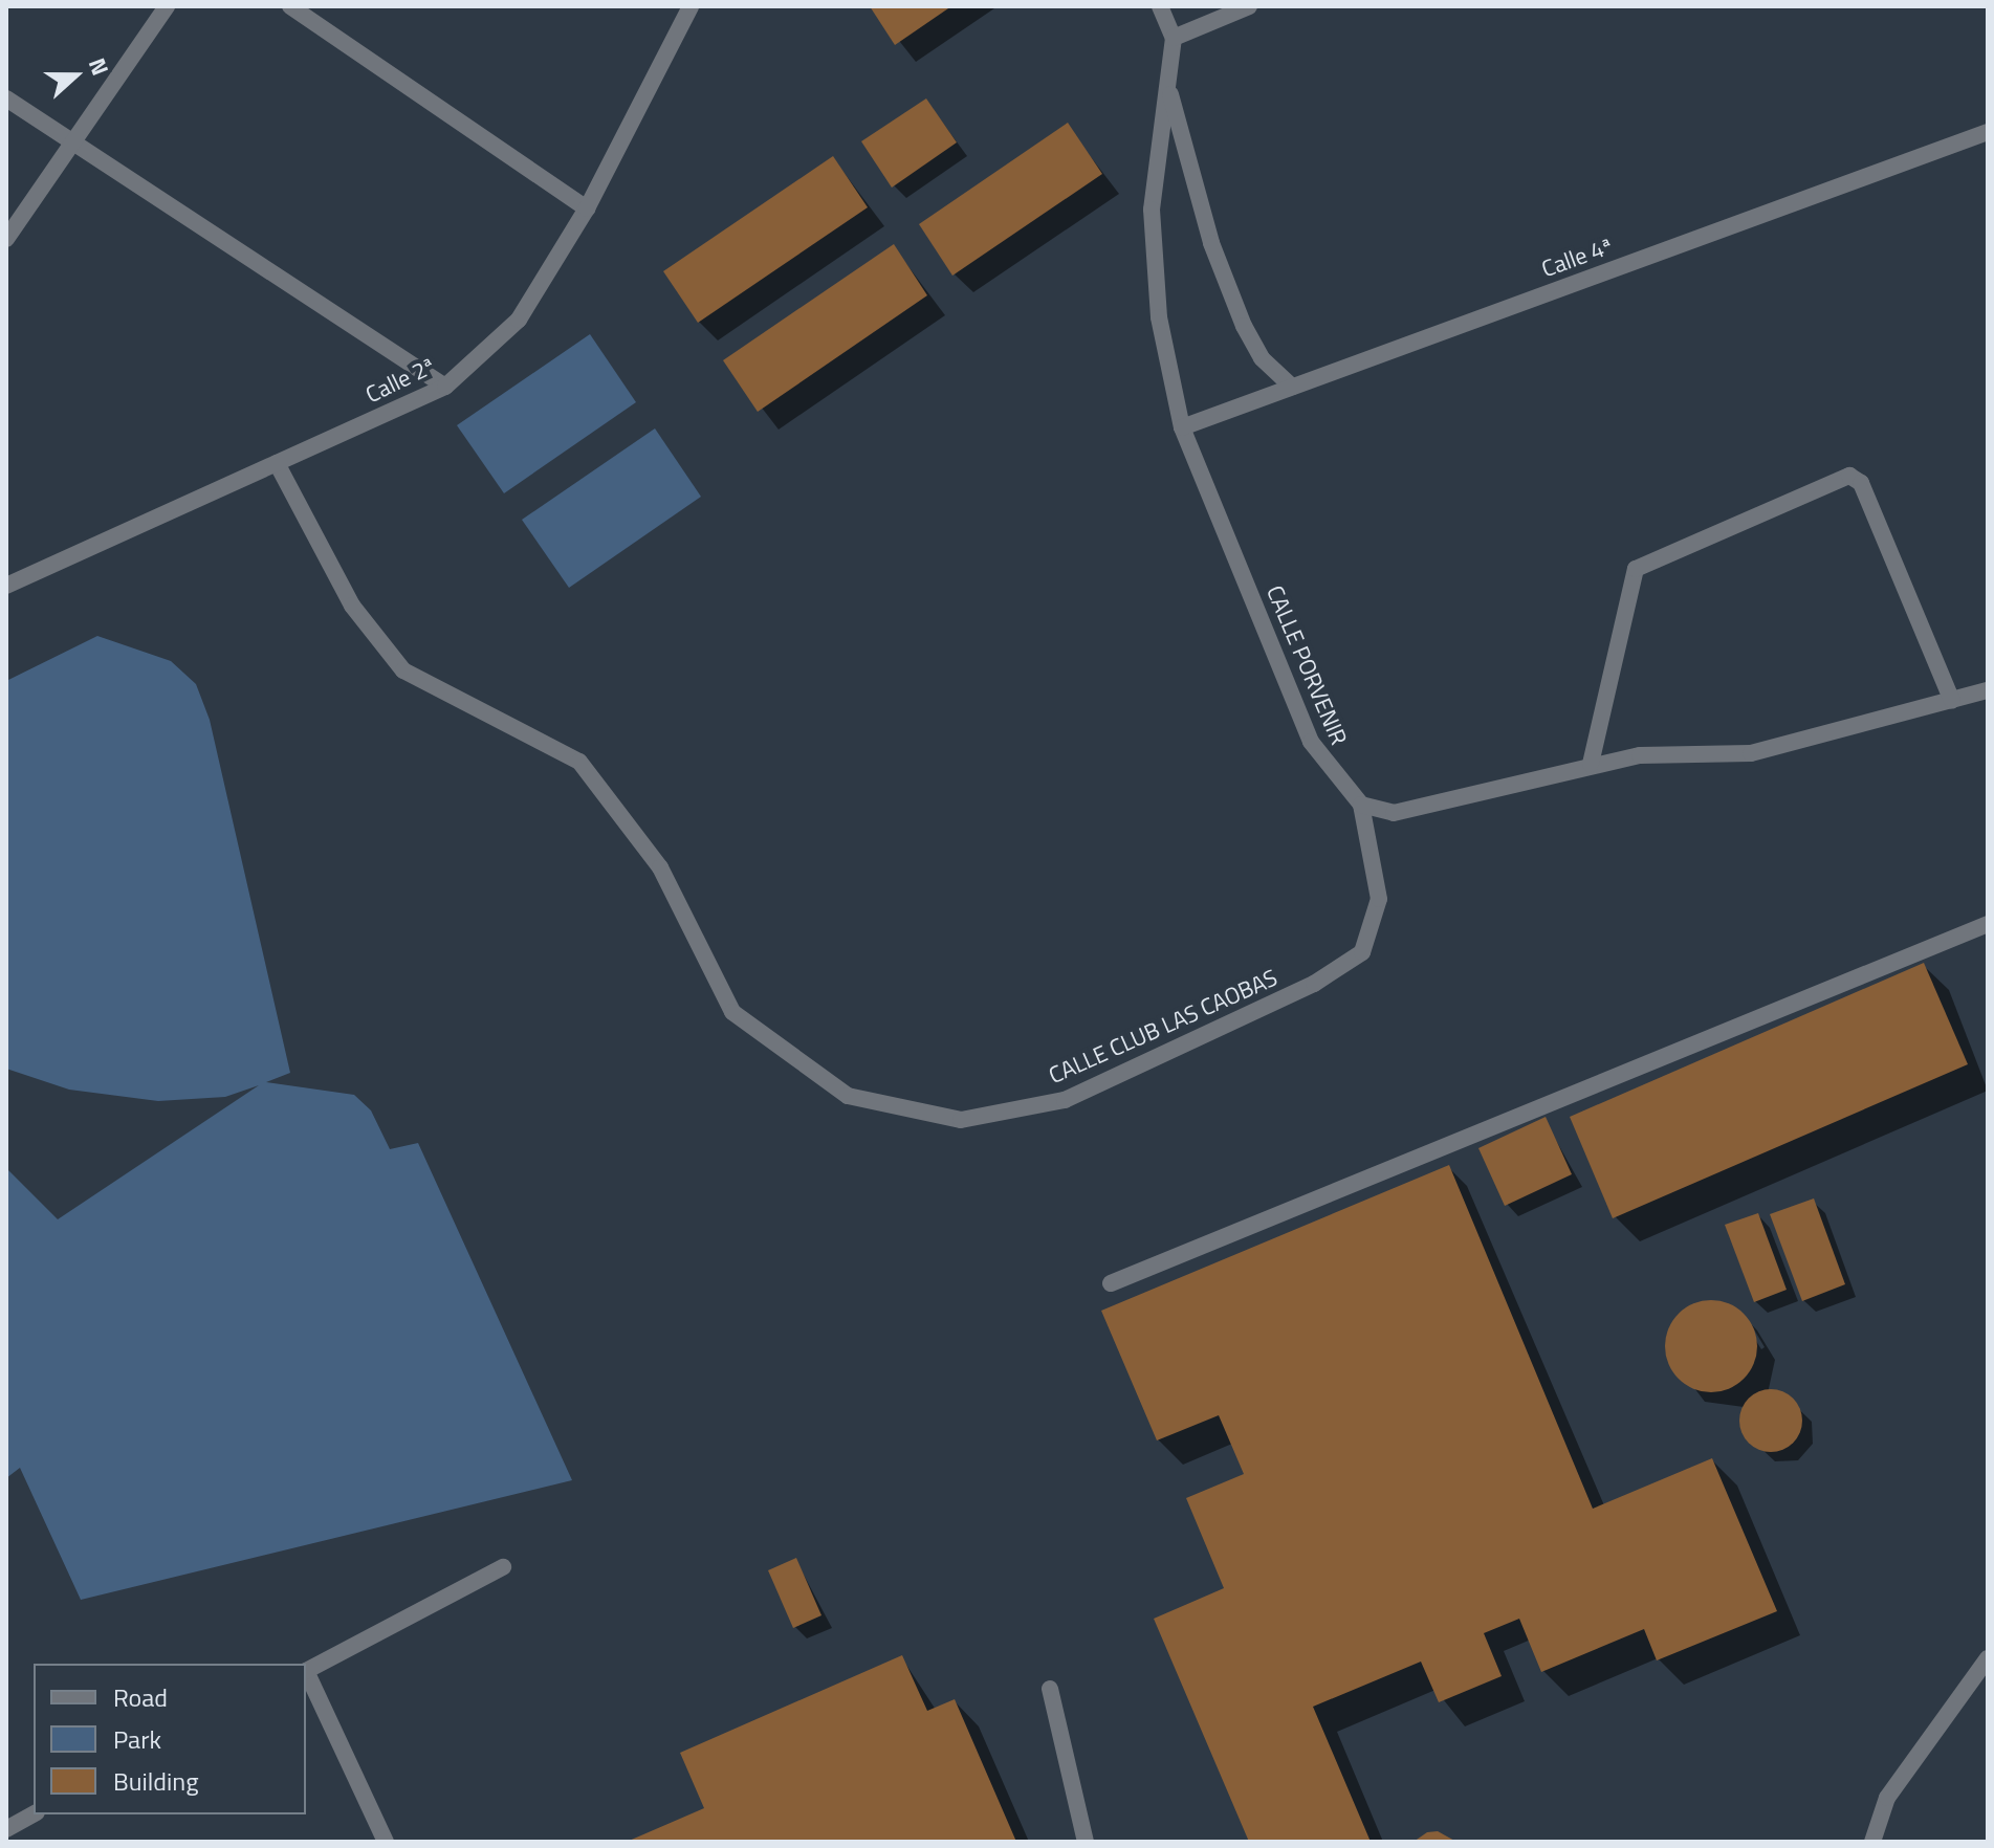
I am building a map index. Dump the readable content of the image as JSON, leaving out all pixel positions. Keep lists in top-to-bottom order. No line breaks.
{"streets":{"street":["Calle 4ª","Calle 2ª","CALLE PORVENIR","CALLE CLUB LAS CAOBAS"]},"crossings":[["Calle 4ª","CALLE PORVENIR"],["Calle 2ª","CALLE CLUB LAS CAOBAS"],["CALLE PORVENIR","CALLE CLUB LAS CAOBAS"]],"legend":["Road","Park","Building"],"north":"right"}
